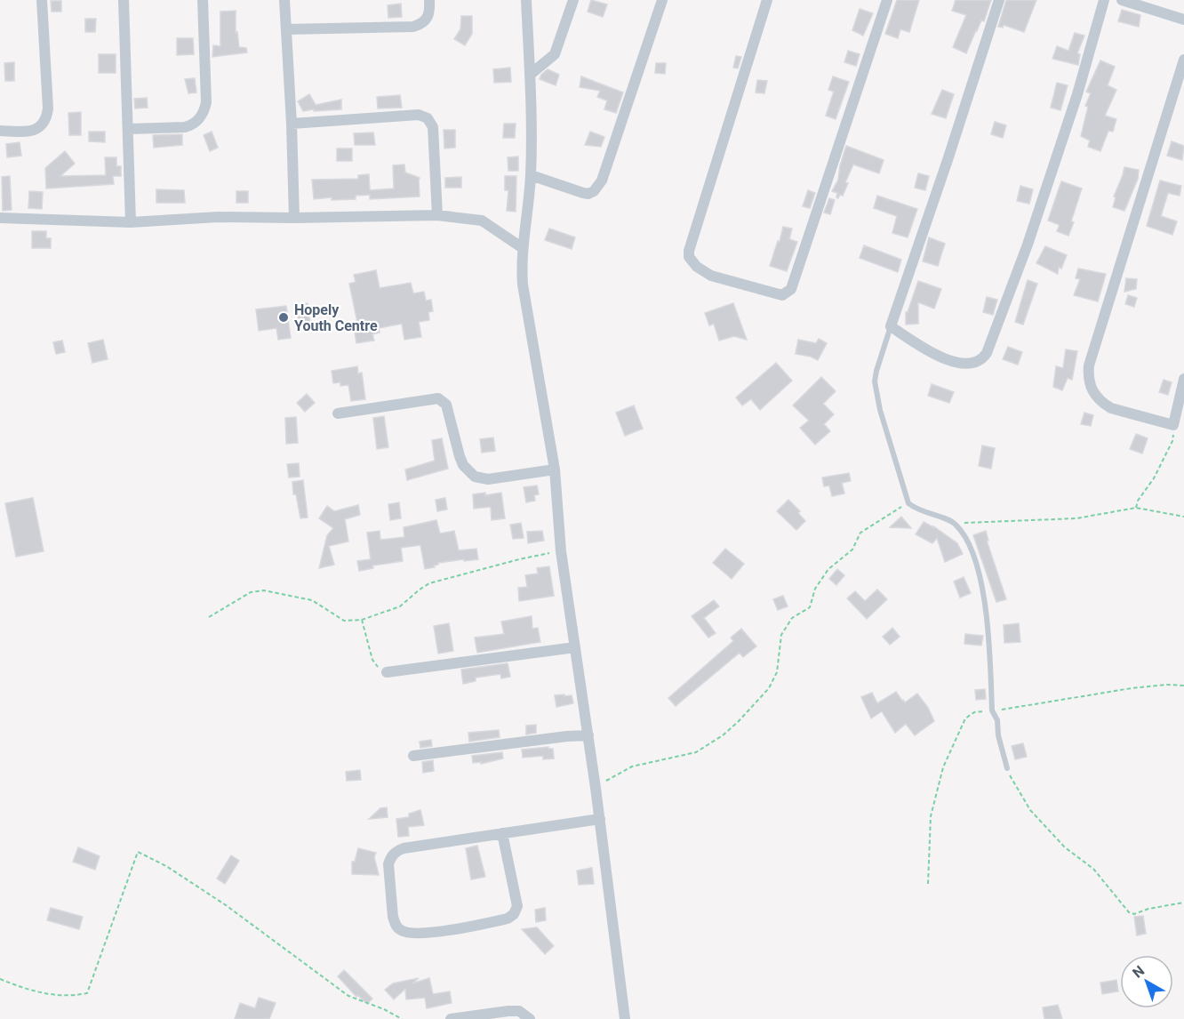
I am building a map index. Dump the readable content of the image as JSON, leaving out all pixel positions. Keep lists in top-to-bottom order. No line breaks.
{"places":["Hopely Youth Centre"],"north":"top left"}
